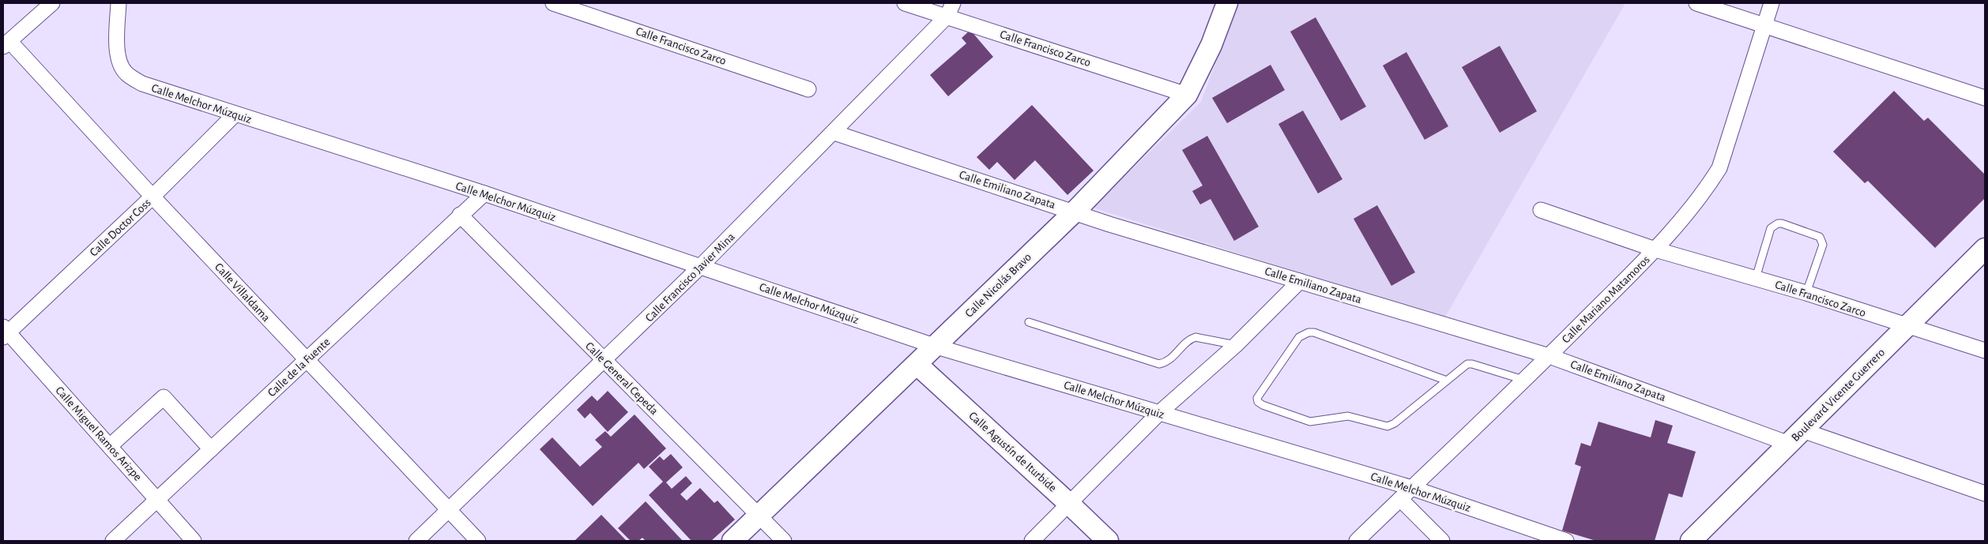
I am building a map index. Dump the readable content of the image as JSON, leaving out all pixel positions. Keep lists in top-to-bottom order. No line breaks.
{"streets":{"street":["Calle Francisco Zarco","Calle Melchor Múzquiz","Calle Emiliano Zapata","Calle Doctor Coss","Calle Francisco Javier Mina","Calle Nicolás Bravo","Calle Villaldama","Calle Mariano Matamoros","Calle de la Fuente","Calle General Cepeda","Boulevard Vicente Guerrero","Calle Miguel Ramos Arizpe","Calle Agustín de Iturbide"]},"crossings":[["Calle Francisco Zarco","Calle Francisco Javier Mina"],["Calle Francisco Zarco","Calle Nicolás Bravo"],["Calle Francisco Zarco","Calle Mariano Matamoros"],["Calle Francisco Zarco","Boulevard Vicente Guerrero"],["Calle Melchor Múzquiz","Calle Doctor Coss"],["Calle Melchor Múzquiz","Calle Francisco Javier Mina"],["Calle Melchor Múzquiz","Calle Nicolás Bravo"],["Calle Melchor Múzquiz","Calle Mariano Matamoros"],["Calle Melchor Múzquiz","Calle de la Fuente"],["Calle Emiliano Zapata","Calle Francisco Javier Mina"],["Calle Emiliano Zapata","Calle Nicolás Bravo"],["Calle Emiliano Zapata","Calle Mariano Matamoros"],["Calle Emiliano Zapata","Boulevard Vicente Guerrero"],["Calle Doctor Coss","Calle Villaldama"],["Calle Doctor Coss","Calle Miguel Ramos Arizpe"],["Calle Francisco Javier Mina","Calle Villaldama"],["Calle Francisco Javier Mina","Calle General Cepeda"],["Calle Nicolás Bravo","Calle General Cepeda"],["Calle Nicolás Bravo","Calle Agustín de Iturbide"],["Calle Villaldama","Calle de la Fuente"],["Calle de la Fuente","Calle General Cepeda"],["Calle de la Fuente","Calle Miguel Ramos Arizpe"]]}
